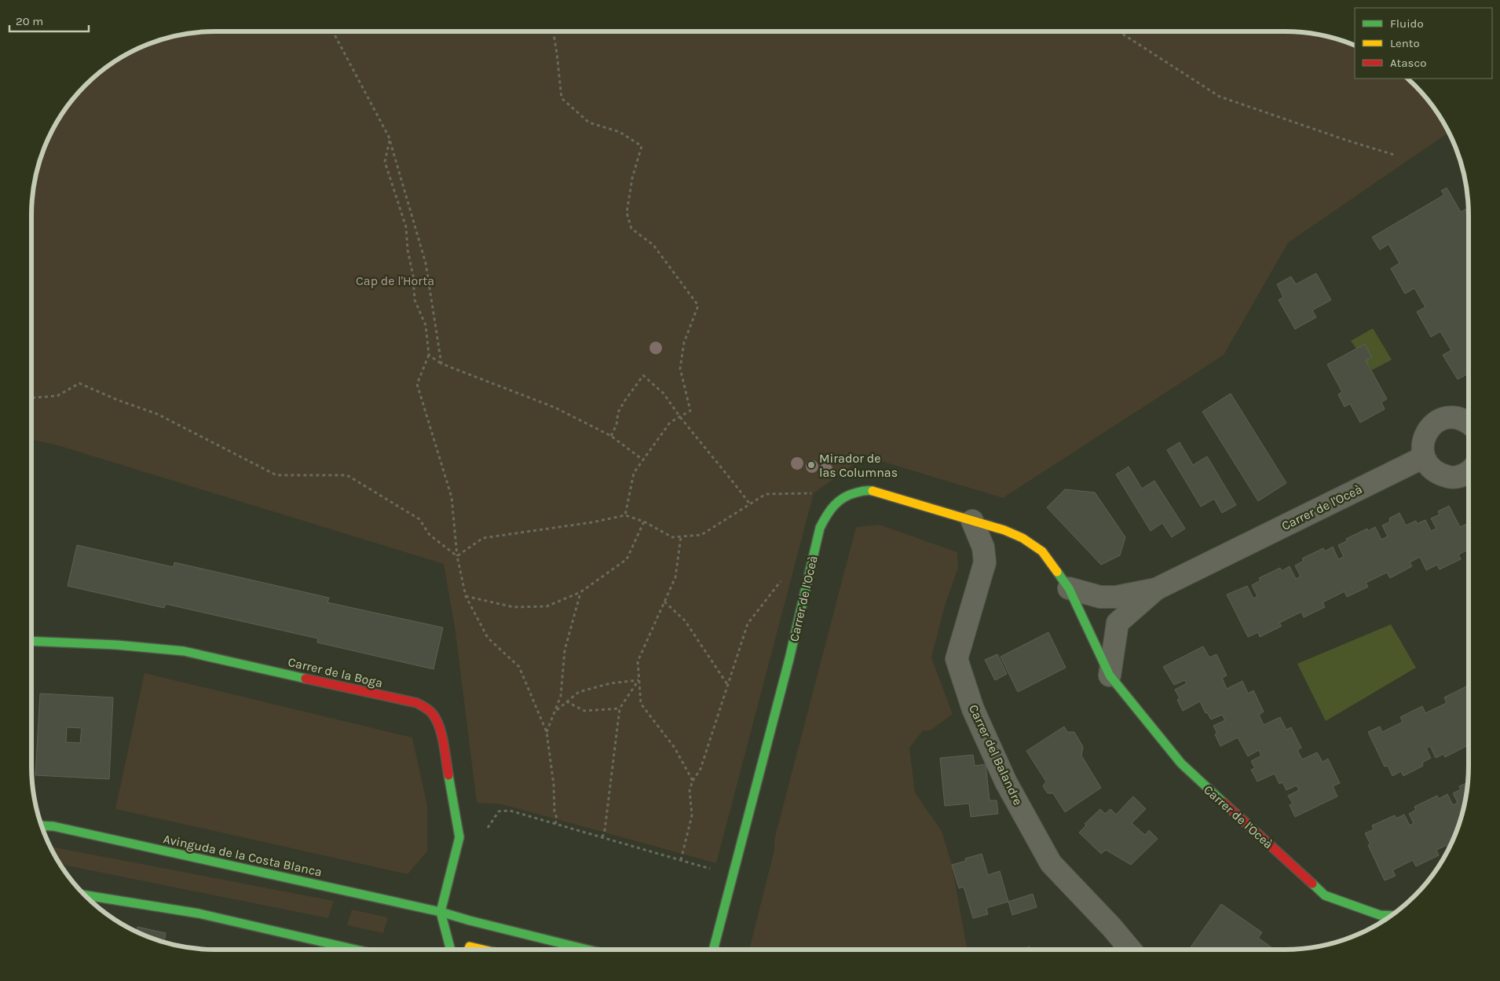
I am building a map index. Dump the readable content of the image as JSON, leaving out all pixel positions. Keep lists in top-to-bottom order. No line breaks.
{"streets":{"street":["Carrer de l'Oceà","Carrer de la Boga","Carrer del Balandre","Avinguda de la Costa Blanca"]},"crossings":[["Carrer de l'Oceà","Carrer del Balandre"],["Carrer de la Boga","Avinguda de la Costa Blanca"]],"parks":["Cap de l'Horta"],"places":["Mirador de las Columnas"],"legend":["Fluido","Lento","Atasco"],"scale_bar":"20 m"}
